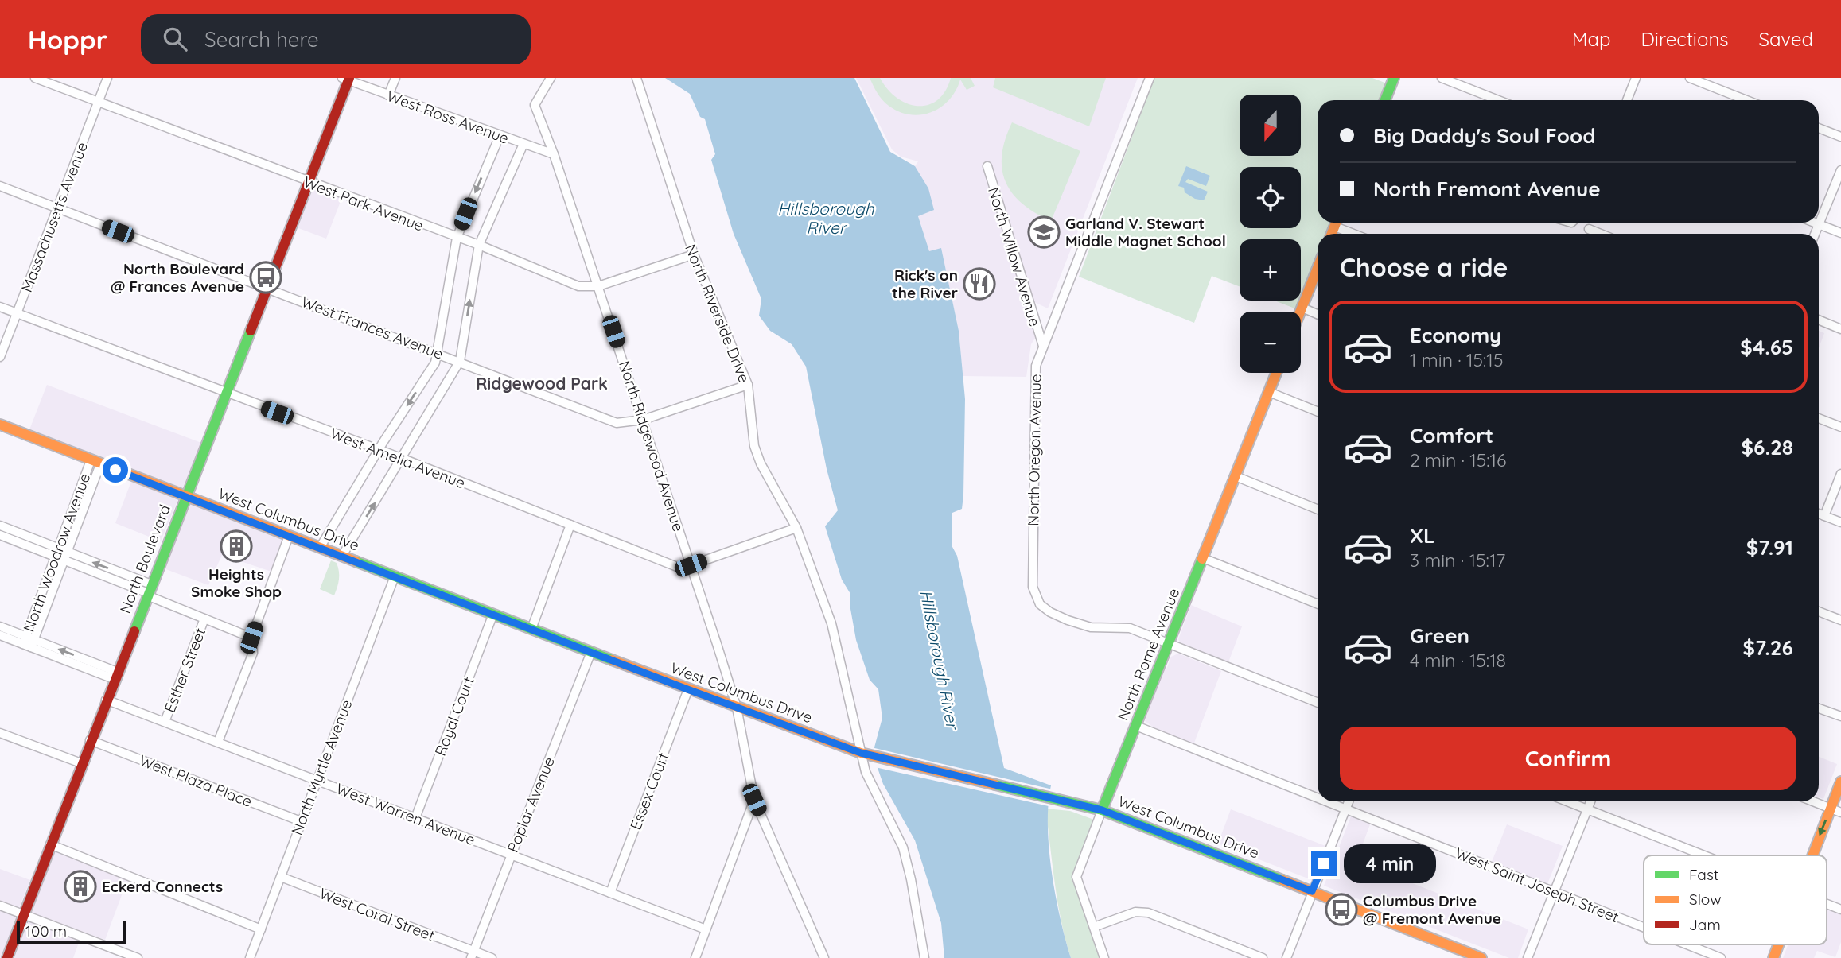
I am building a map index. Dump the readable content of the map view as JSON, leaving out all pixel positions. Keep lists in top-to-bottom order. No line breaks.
{"streets":{"main road":["West Columbus Drive","North Boulevard","North Rome Avenue"],"street":["West Ross Avenue","West Park Avenue","Massachusetts Avenue","North Willow Avenue","North Riverside Drive","West Frances Avenue","North Ridgewood Avenue","North Oregon Avenue","West Amelia Avenue","North Woodrow Avenue","Esther Street","Royal Court","North Myrtle Avenue","West Plaza Place","Essex Court","Poplar Avenue","West Warren Avenue","West Saint Joseph Street","West Coral Street"]},"crossings":[["West Ross Avenue","North Ridgewood Avenue"],["West Ross Avenue","North Boulevard"],["West Park Avenue","Massachusetts Avenue"],["West Park Avenue","North Riverside Drive"],["West Park Avenue","North Ridgewood Avenue"],["West Park Avenue","North Boulevard"],["Massachusetts Avenue","West Frances Avenue"],["Massachusetts Avenue","West Amelia Avenue"],["North Willow Avenue","North Oregon Avenue"],["North Riverside Drive","West Frances Avenue"],["North Riverside Drive","West Amelia Avenue"],["North Riverside Drive","West Columbus Drive"],["West Frances Avenue","North Ridgewood Avenue"],["West Frances Avenue","North Boulevard"],["North Ridgewood Avenue","West Amelia Avenue"],["North Ridgewood Avenue","West Columbus Drive"],["North Oregon Avenue","North Rome Avenue"],["West Amelia Avenue","North Boulevard"],["West Columbus Drive","North Woodrow Avenue"],["West Columbus Drive","North Boulevard"],["West Columbus Drive","North Rome Avenue"],["West Columbus Drive","Royal Court"],["West Columbus Drive","North Myrtle Avenue"],["West Columbus Drive","Essex Court"],["West Columbus Drive","Poplar Avenue"],["North Boulevard","West Plaza Place"],["North Boulevard","West Warren Avenue"],["North Rome Avenue","West Saint Joseph Street"],["Esther Street","West Warren Avenue"],["Royal Court","West Warren Avenue"],["North Myrtle Avenue","West Plaza Place"],["North Myrtle Avenue","West Warren Avenue"],["North Myrtle Avenue","West Coral Street"],["Essex Court","West Warren Avenue"],["Poplar Avenue","West Warren Avenue"],["Poplar Avenue","West Coral Street"]],"districts":["Ridgewood Park"],"water":["Hillsborough River"],"places":{"school or university":["Garland V. Stewart Middle Magnet School"],"bus stop":["North Boulevard @ Frances Avenue","Columbus Drive @ Fremont Avenue"],"restaurant":["Rick's on the River"],"building":["Heights Smoke Shop","Eckerd Connects"]},"legend":["Fast","Slow","Jam"],"scale_bar":"100 m","north":"bottom","page":{"header":"Hoppr","search":"Search here","nav":["Map","Directions","Saved"],"map_buttons":["+","−"],"banner":["Big Daddy's Soul Food","North Fremont Avenue"],"heading":"Choose a ride","list":[{"name":"Economy","note":"1 min · 15:15","value":"$4.65"},{"name":"Comfort","note":"2 min · 15:16","value":"$6.28"},{"name":"XL","note":"3 min · 15:17","value":"$7.91"},{"name":"Green","note":"4 min · 15:18","value":"$7.26"}],"buttons":"Confirm","bubble":"4 min","scale":"100 m"}}
